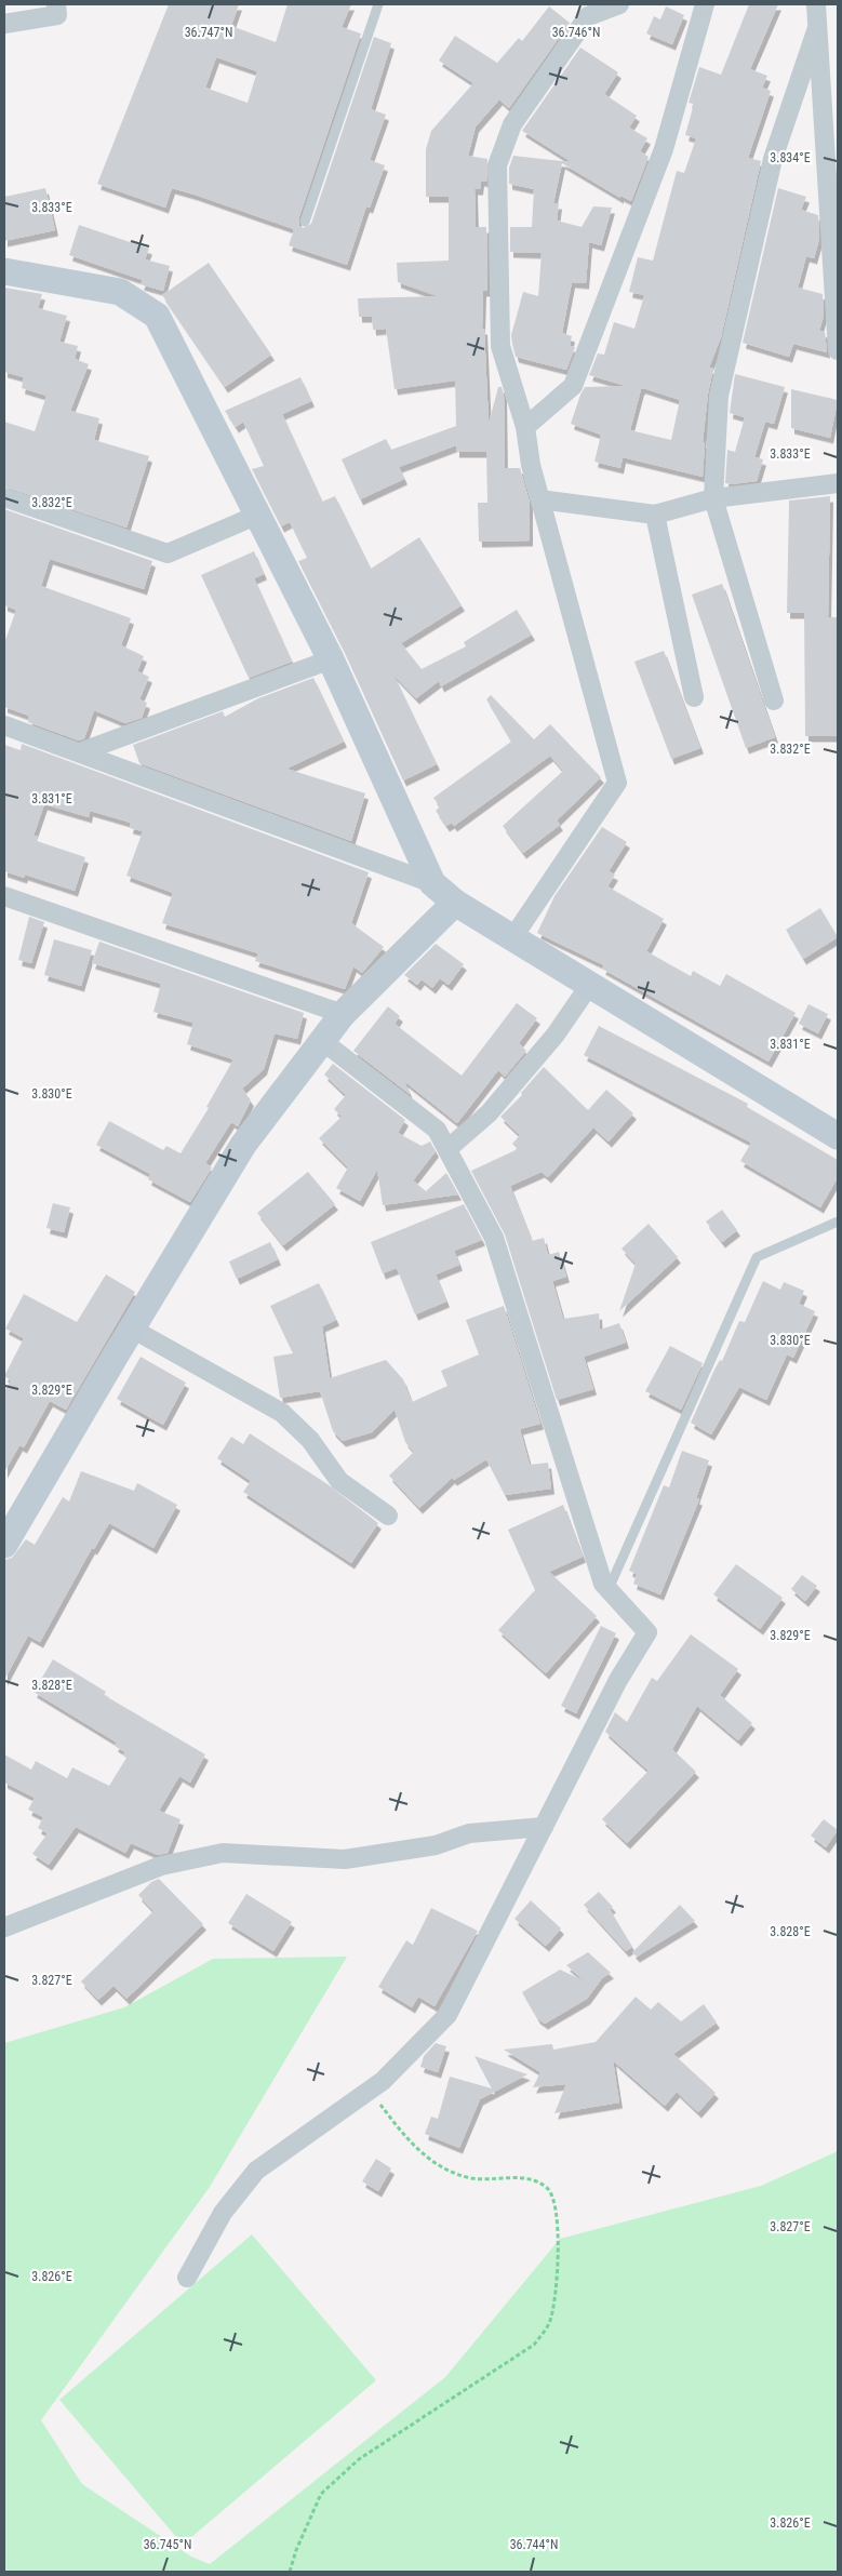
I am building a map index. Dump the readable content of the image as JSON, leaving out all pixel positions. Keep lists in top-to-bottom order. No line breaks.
{"coordinates":["36.747°N","36.746°N","3.834°E","3.833°E","3.832°E","3.831°E","3.830°E","3.829°E","3.828°E","3.827°E","3.826°E","36.745°N","36.744°N"]}
